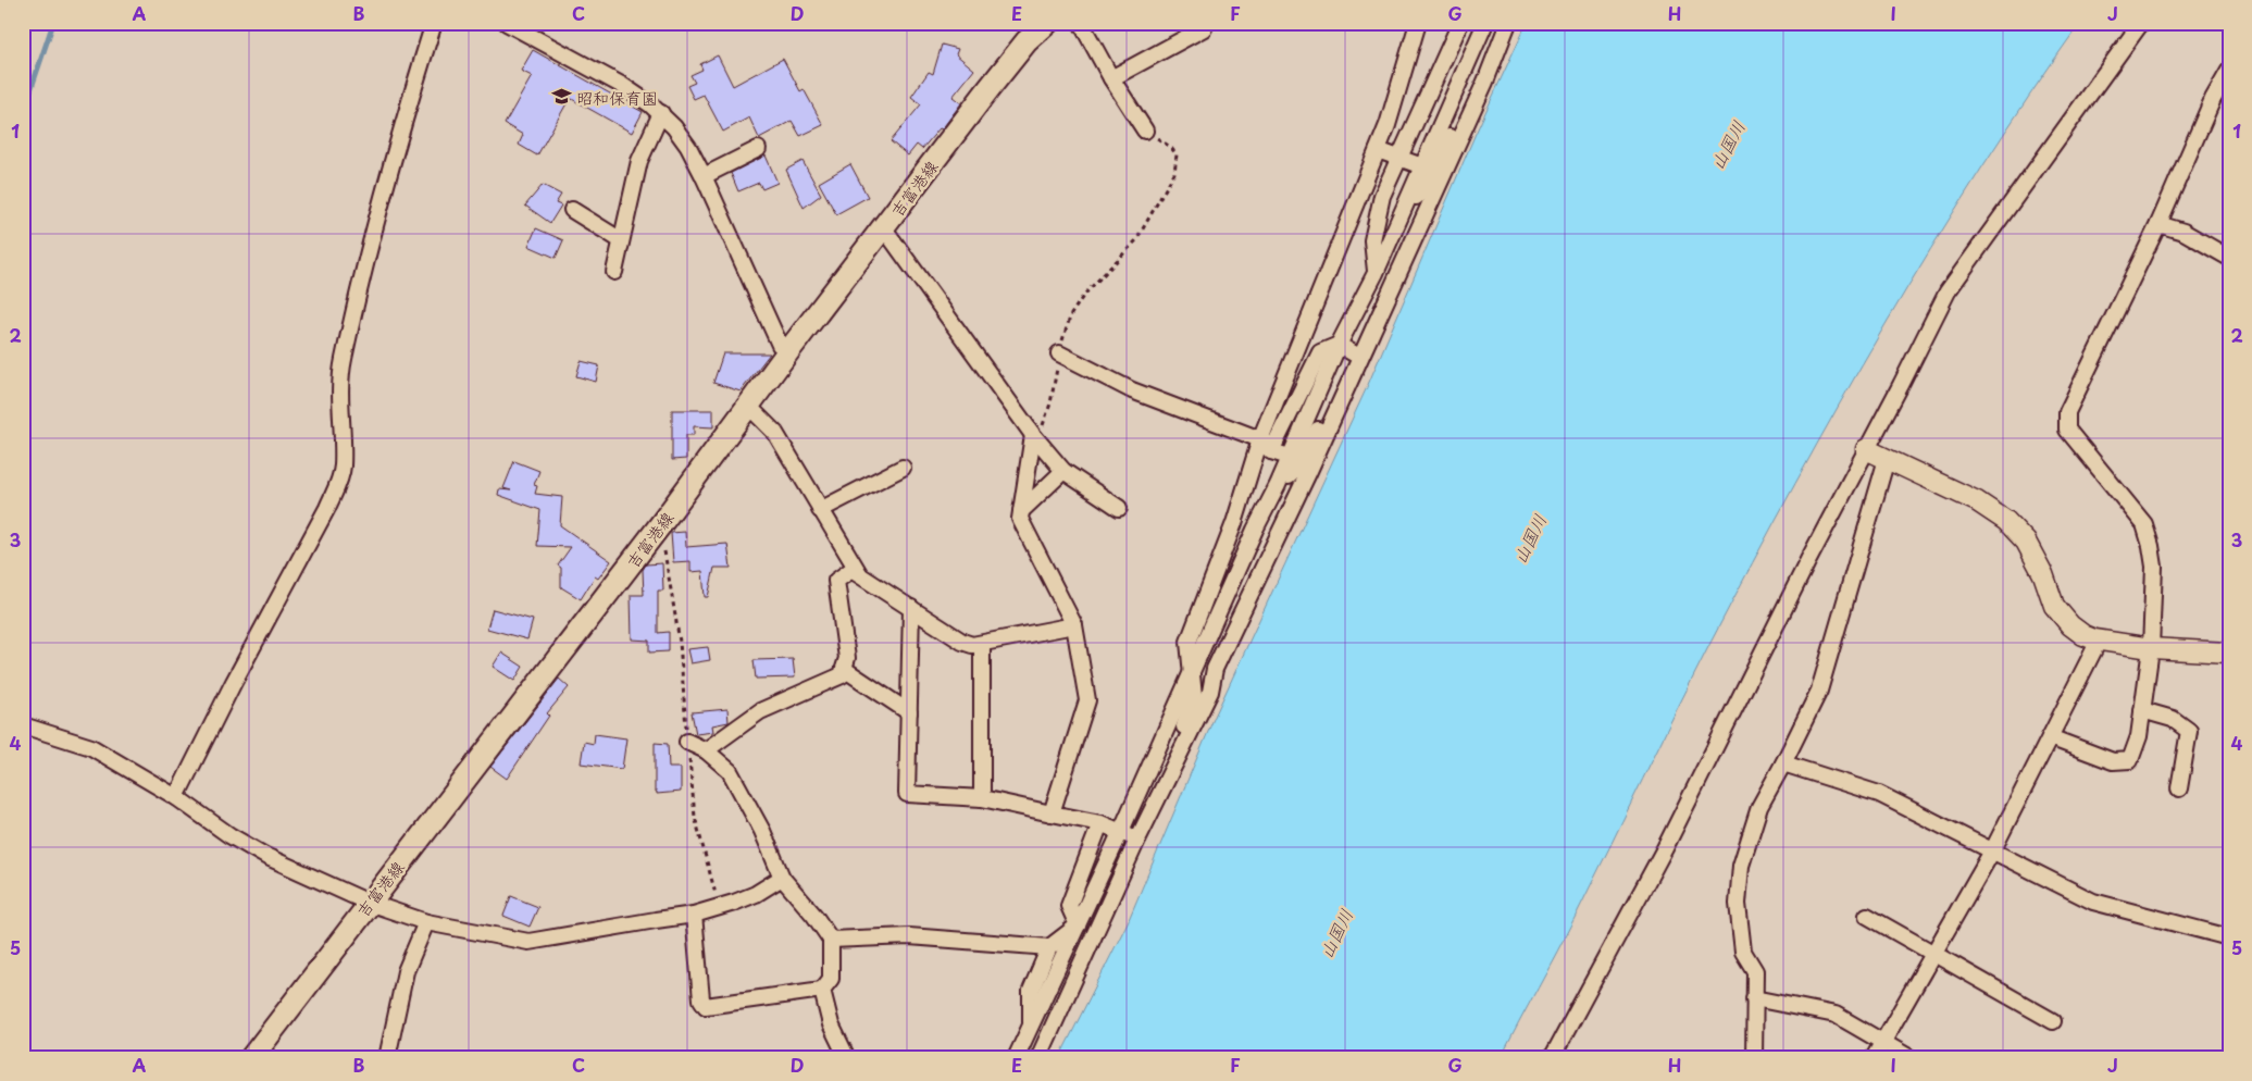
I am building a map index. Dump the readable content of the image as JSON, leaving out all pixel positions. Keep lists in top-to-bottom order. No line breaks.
{"streets":{"main road":["吉富港線"]},"water":["山国川"],"places":{"school or university":["昭和保育園"]},"grid":{"columns":["A","B","C","D","E","F","G","H","I","J"],"rows":["1","2","3","4","5"]}}
